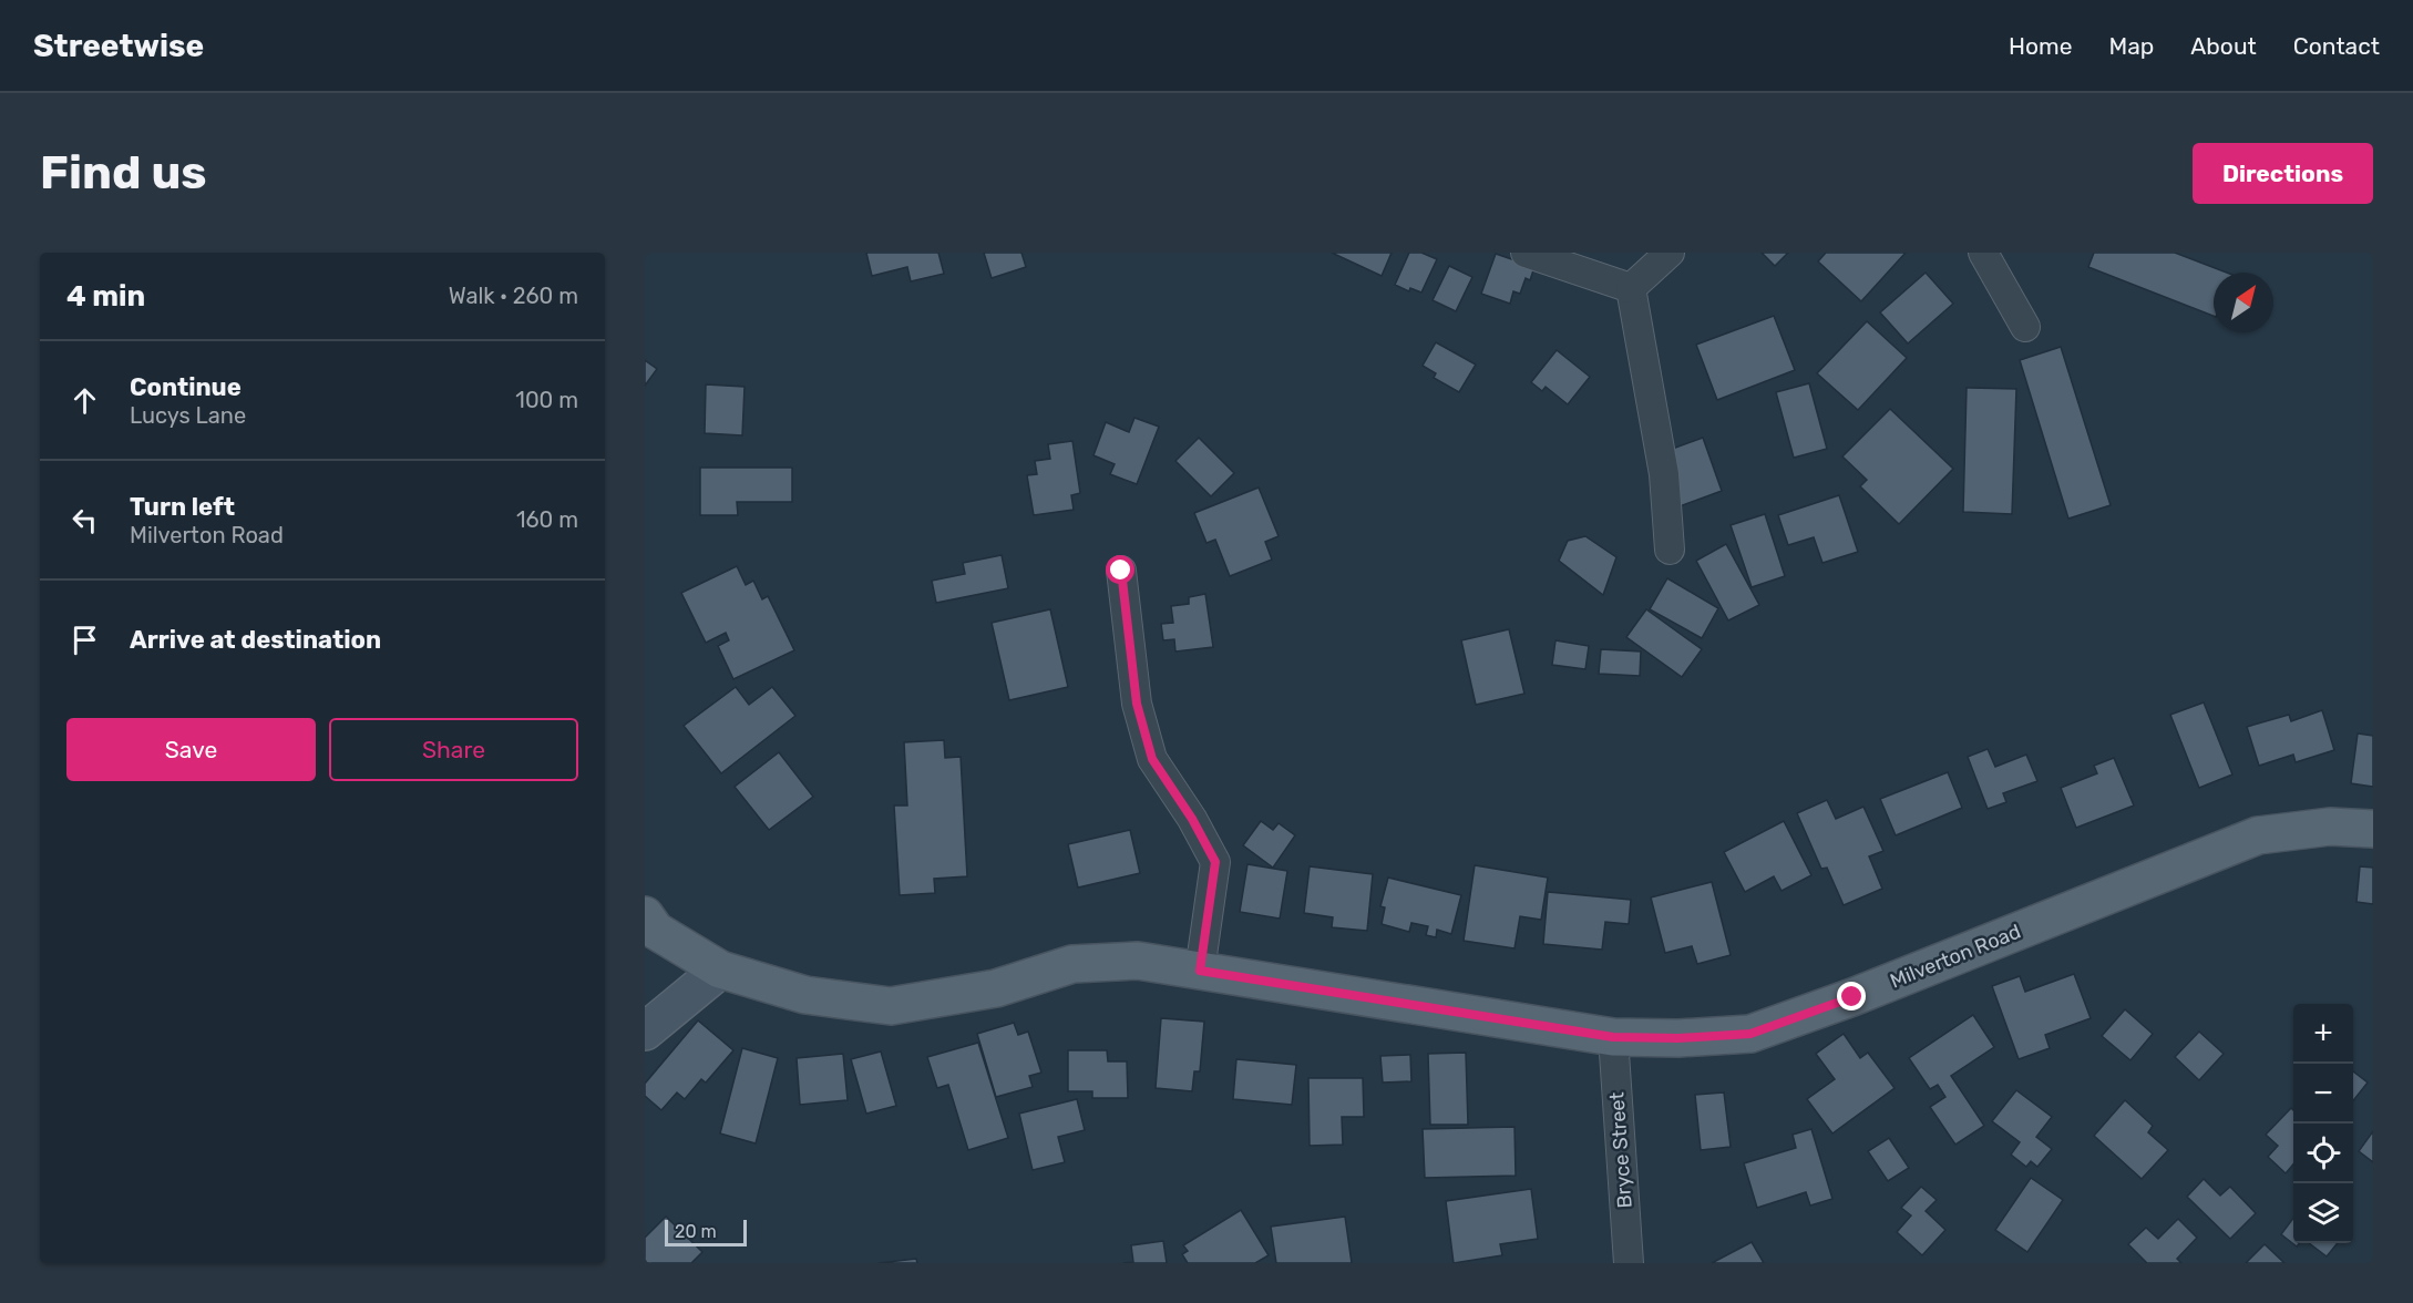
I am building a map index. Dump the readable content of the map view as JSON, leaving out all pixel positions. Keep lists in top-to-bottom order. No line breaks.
{"streets":{"main road":["Milverton Road"],"street":["Bryce Street"]},"crossings":[["Milverton Road","Bryce Street"]],"scale_bar":"20 m","north":"top right","page":{"header":"Streetwise","nav":["Home","Map","About","Contact"],"buttons":["Directions",["Save","Share"]],"title":"Find us","heading":["4 min","Walk · 260 m"],"list":[["Continue","Lucys Lane","100 m"],["Turn left","Milverton Road","160 m"],"Arrive at destination"],"map_buttons":["+","−"],"scale":"20 m"}}
